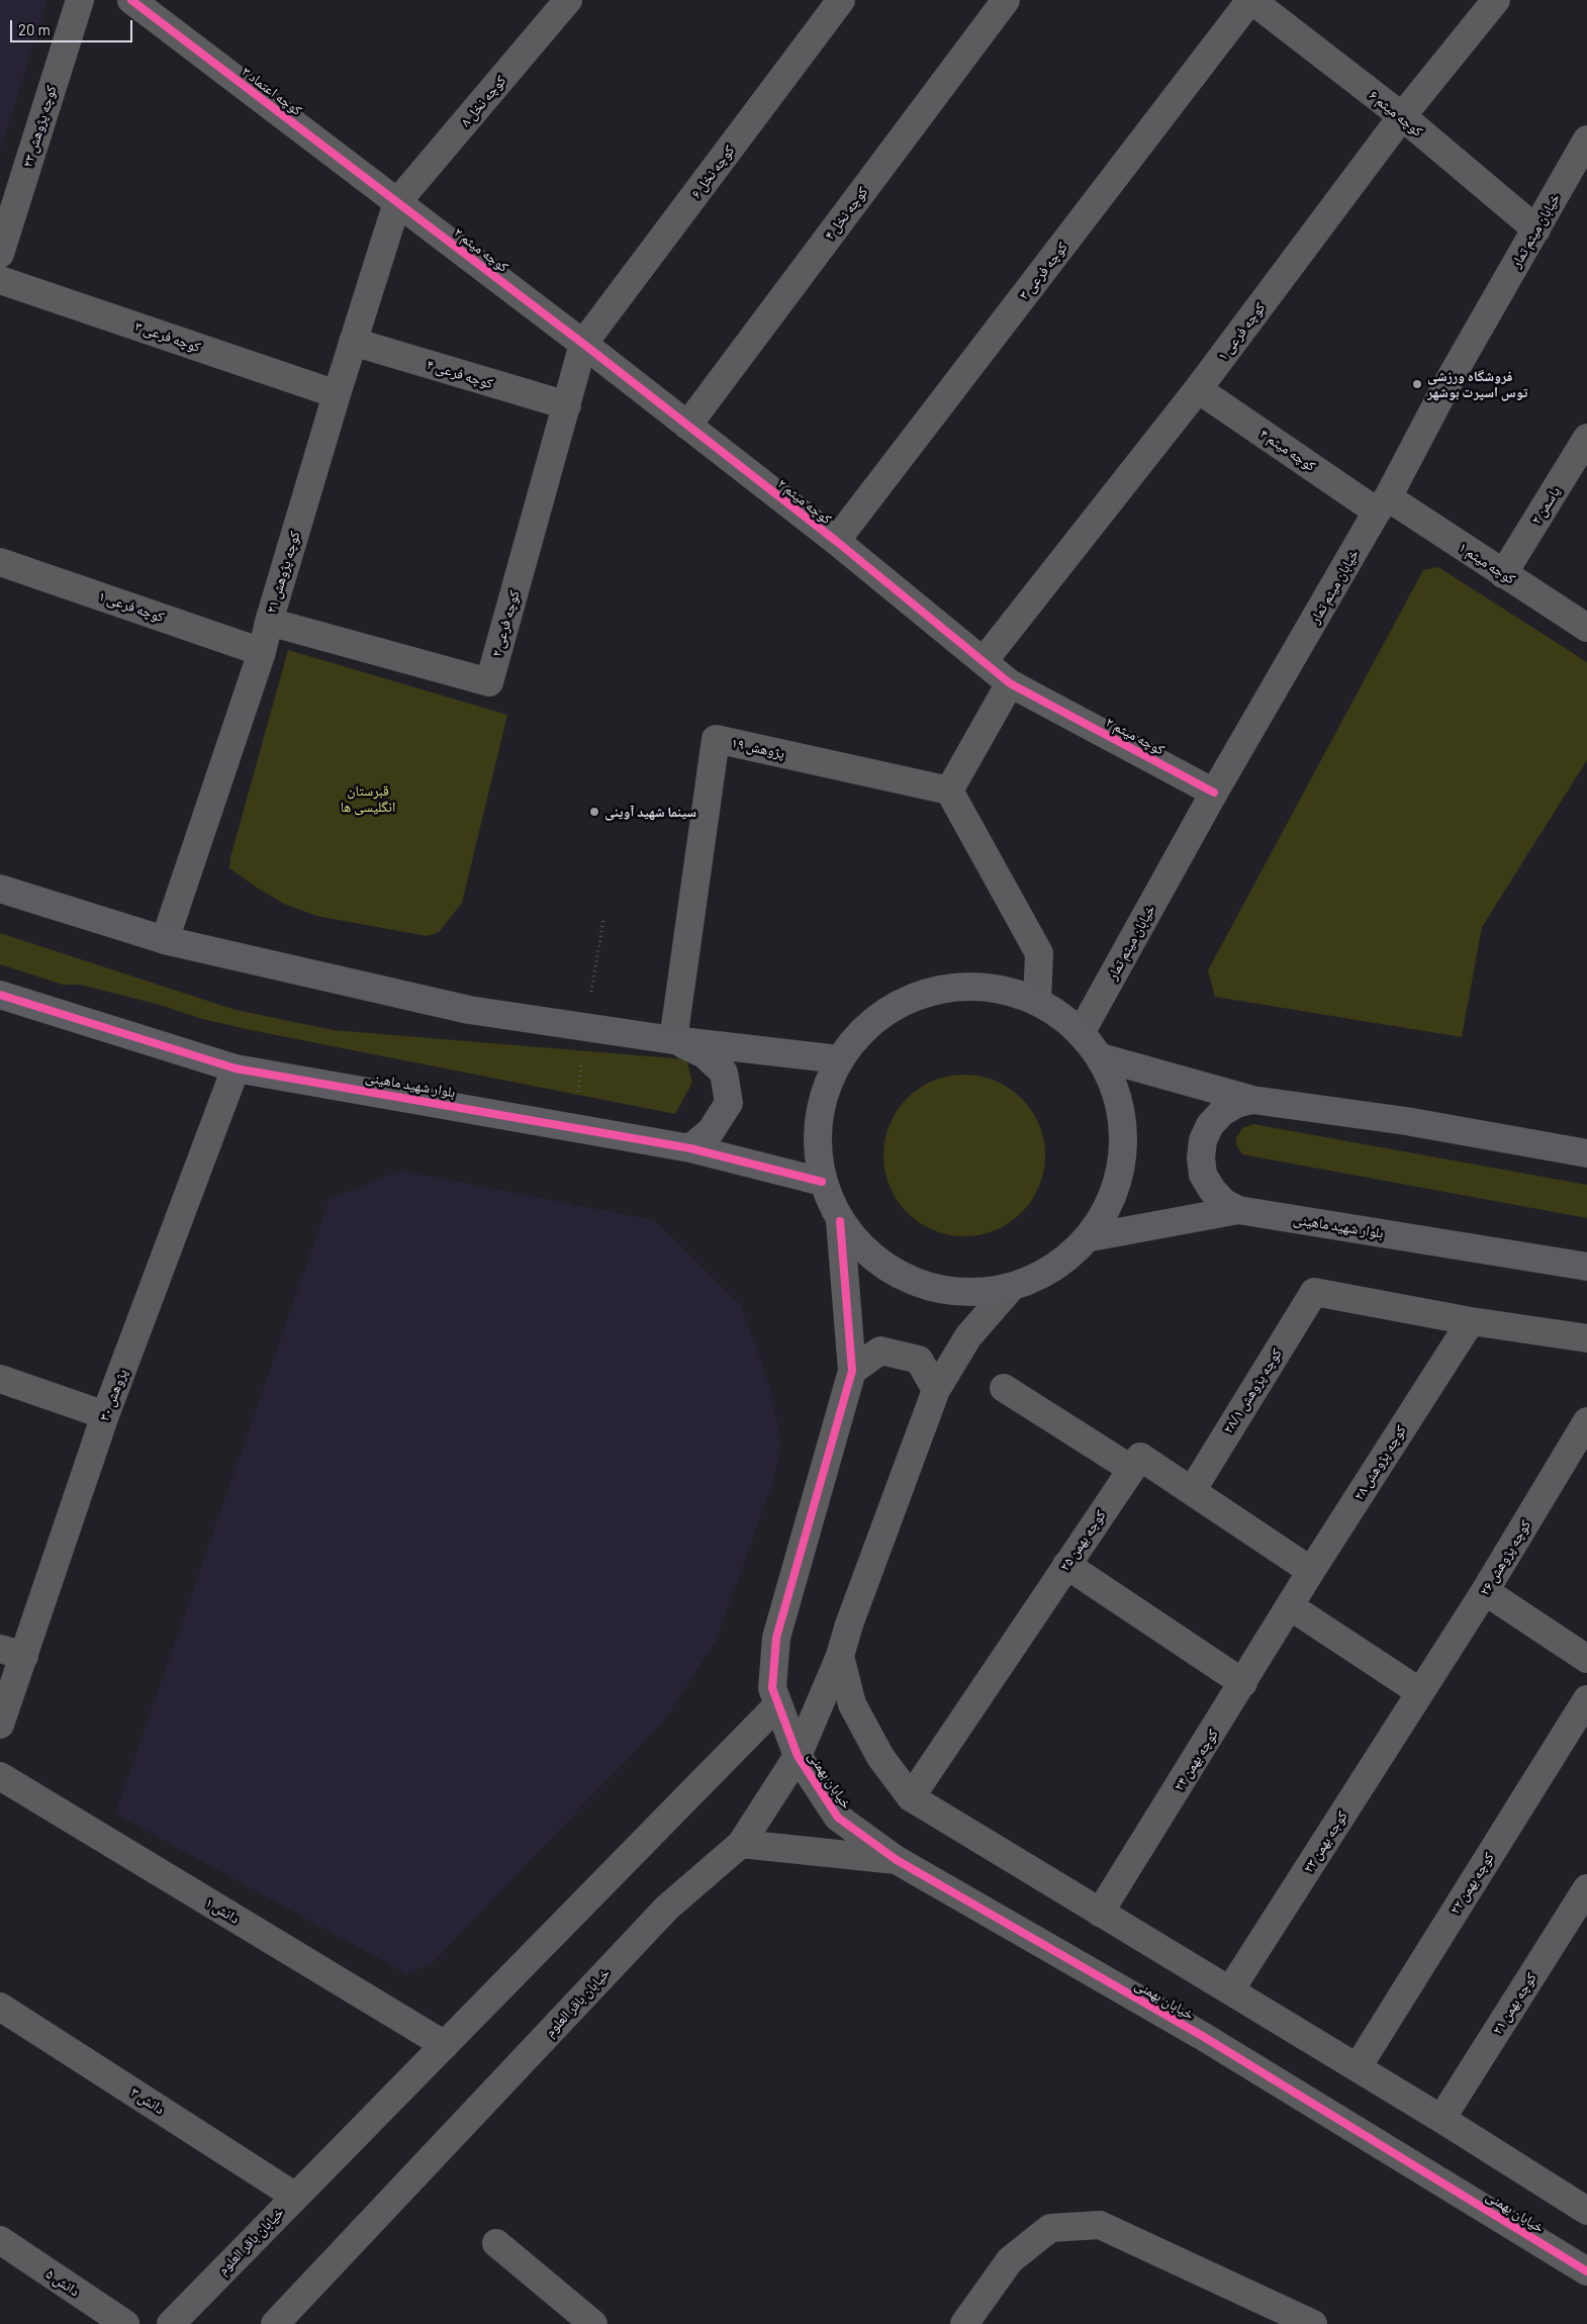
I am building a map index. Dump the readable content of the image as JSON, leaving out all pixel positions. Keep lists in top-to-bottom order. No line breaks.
{"streets":{"main road":["بلوار شهید ماهینی"],"street":["کوچه اعتماد ۳","کوچه نخل ۸","کوچه میثم ۶","کوچه پژوهش ۲۳","کوچه نخل ۶","کوچه نخل ۴","خیابان میثم تمار","کوچه میثم ۲","کوچه فرعی ۳","کوچه فرعی ۱","کوچه فرعی ۴","کوچه میثم ۴","یاسمن ۲","کوچه میثم ۱","کوچه پژوهش ۲۱","کوچه فرعی ۲","پژوهش ۱۹","کوچه پژوهش ۲۸/۱","پژوهش ۳۰","کوچه پژوهش ۲۸","کوچه بهمن ۲۵","کوچه پژوهش ۲۶","کوچه بهمن ۲۴","خیابان بهمنی","کوجه بهمن ۲۳","کوچه بهمن ۲۲","دانش ۱","خیابان باقر العلوم","کوچه بهمن ۲۱","دانش ۳","دانش ۵"]},"crossings":[["کوچه اعتماد ۳","کوچه نخل ۸"],["کوچه اعتماد ۳","کوچه میثم ۲"],["کوچه اعتماد ۳","کوچه پژوهش ۲۱"],["کوچه نخل ۸","کوچه میثم ۲"],["کوچه نخل ۸","کوچه پژوهش ۲۱"],["کوچه میثم ۶","خیابان میثم تمار"],["کوچه میثم ۶","کوچه فرعی ۳"],["کوچه میثم ۶","کوچه فرعی ۱"],["کوچه نخل ۶","کوچه میثم ۲"],["کوچه نخل ۶","کوچه فرعی ۲"],["کوچه نخل ۴","کوچه میثم ۲"],["خیابان میثم تمار","کوچه میثم ۲"],["خیابان میثم تمار","کوچه میثم ۴"],["خیابان میثم تمار","کوچه میثم ۱"],["کوچه میثم ۲","کوچه فرعی ۳"],["کوچه میثم ۲","کوچه فرعی ۱"],["کوچه میثم ۲","کوچه پژوهش ۲۱"],["کوچه میثم ۲","کوچه فرعی ۲"],["کوچه فرعی ۳","کوچه پژوهش ۲۱"],["کوچه فرعی ۱","کوچه میثم ۴"],["کوچه فرعی ۱","کوچه پژوهش ۲۱"],["کوچه فرعی ۴","کوچه پژوهش ۲۱"],["کوچه فرعی ۴","کوچه فرعی ۲"],["کوچه میثم ۴","کوچه میثم ۱"],["یاسمن ۲","کوچه میثم ۱"],["کوچه پژوهش ۲۱","کوچه فرعی ۲"],["بلوار شهید ماهینی","پژوهش ۳۰"],["کوچه پژوهش ۲۸/۱","کوچه پژوهش ۲۸"],["کوچه پژوهش ۲۸","کوچه بهمن ۲۴"],["کوچه پژوهش ۲۶","کوجه بهمن ۲۳"],["خیابان بهمنی","خیابان باقر العلوم"],["دانش ۱","خیابان باقر العلوم"],["خیابان باقر العلوم","دانش ۳"]],"parks":["قبرستان انگلیسی ها"],"places":["فروشگاه ورزشی توس اسپرت بوشهر","سینما شهید آوینی"],"scale_bar":"20 m"}
